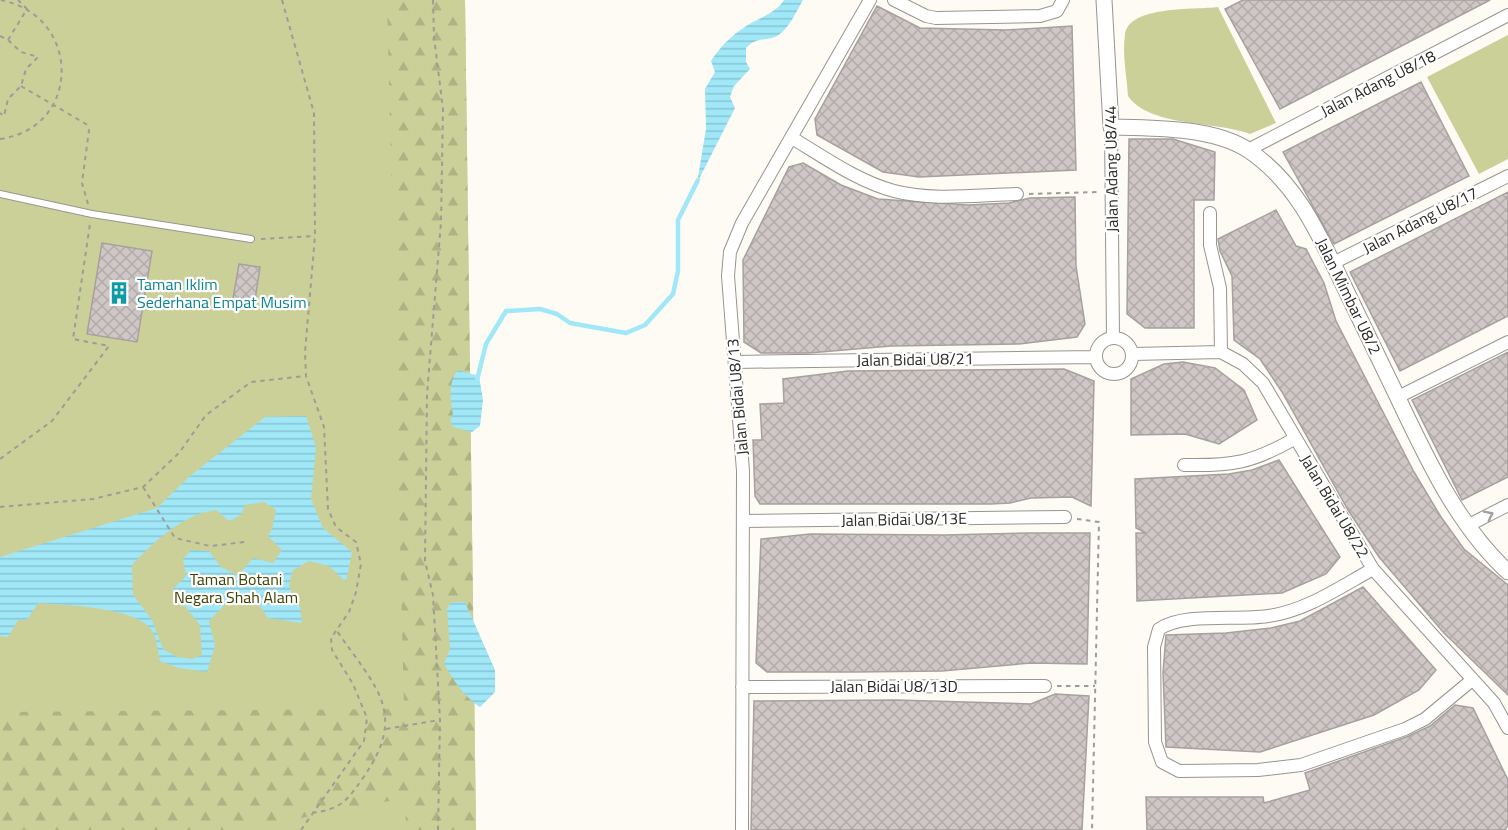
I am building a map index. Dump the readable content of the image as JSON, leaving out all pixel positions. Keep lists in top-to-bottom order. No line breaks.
{"streets":{"street":["Jalan Adang U8/18","Jalan Adang U8/44","Jalan Adang U8/17","Jalan Mimbar U8/2","Jalan Bidai U8/21","Jalan Bidai U8/13","Jalan Bidai U8/22","Jalan Bidai U8/13E","Jalan Bidai U8/13D"]},"crossings":[["Jalan Adang U8/18","Jalan Mimbar U8/2"],["Jalan Adang U8/44","Jalan Mimbar U8/2"],["Jalan Adang U8/44","Jalan Bidai U8/21"],["Jalan Adang U8/17","Jalan Mimbar U8/2"],["Jalan Bidai U8/21","Jalan Bidai U8/13"],["Jalan Bidai U8/13","Jalan Bidai U8/13E"],["Jalan Bidai U8/13","Jalan Bidai U8/13D"]],"parks":["Taman Botani Negara Shah Alam"],"places":{"building":["Taman Iklim Sederhana Empat Musim"]}}
